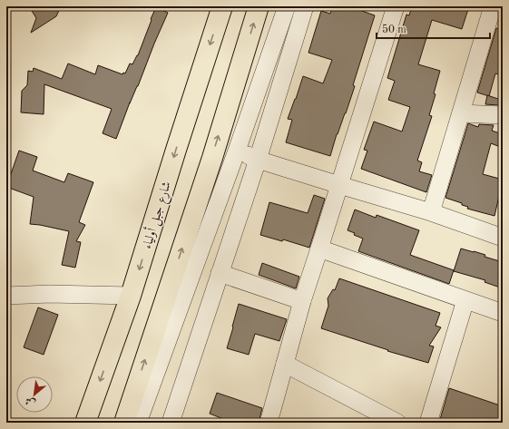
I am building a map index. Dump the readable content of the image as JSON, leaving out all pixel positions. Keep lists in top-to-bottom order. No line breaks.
{"streets":{"main road":["شارع جبل أولياء"]},"scale_bar":"50 m","north":"bottom left"}
